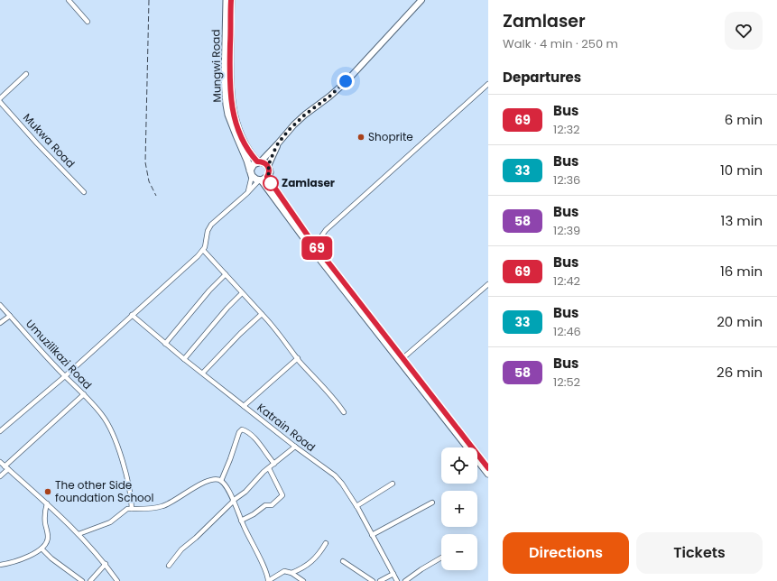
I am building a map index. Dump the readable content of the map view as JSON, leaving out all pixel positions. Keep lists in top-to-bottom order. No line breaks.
{"streets":{"main road":["Mungwi Road"],"street":["Mukwa Road","Umuzilikazi Road","Katrain Road"]},"places":["Shoprite","Zamlaser","The other Side foundation School"],"lines":["bus line 69"],"page":{"on_map":"69","heading":[["Zamlaser","Walk · 4 min · 250 m"],"Departures"],"list":[{"mark":"69","name":"Bus","note":"12:32","value":"6 min"},{"mark":"33","name":"Bus","note":"12:36","value":"10 min"},{"mark":"58","name":"Bus","note":"12:39","value":"13 min"},{"mark":"69","name":"Bus","note":"12:42","value":"16 min"},{"mark":"33","name":"Bus","note":"12:46","value":"20 min"},{"mark":"58","name":"Bus","note":"12:52","value":"26 min"}],"map_buttons":["+","−"],"buttons":["Directions","Tickets"]}}
